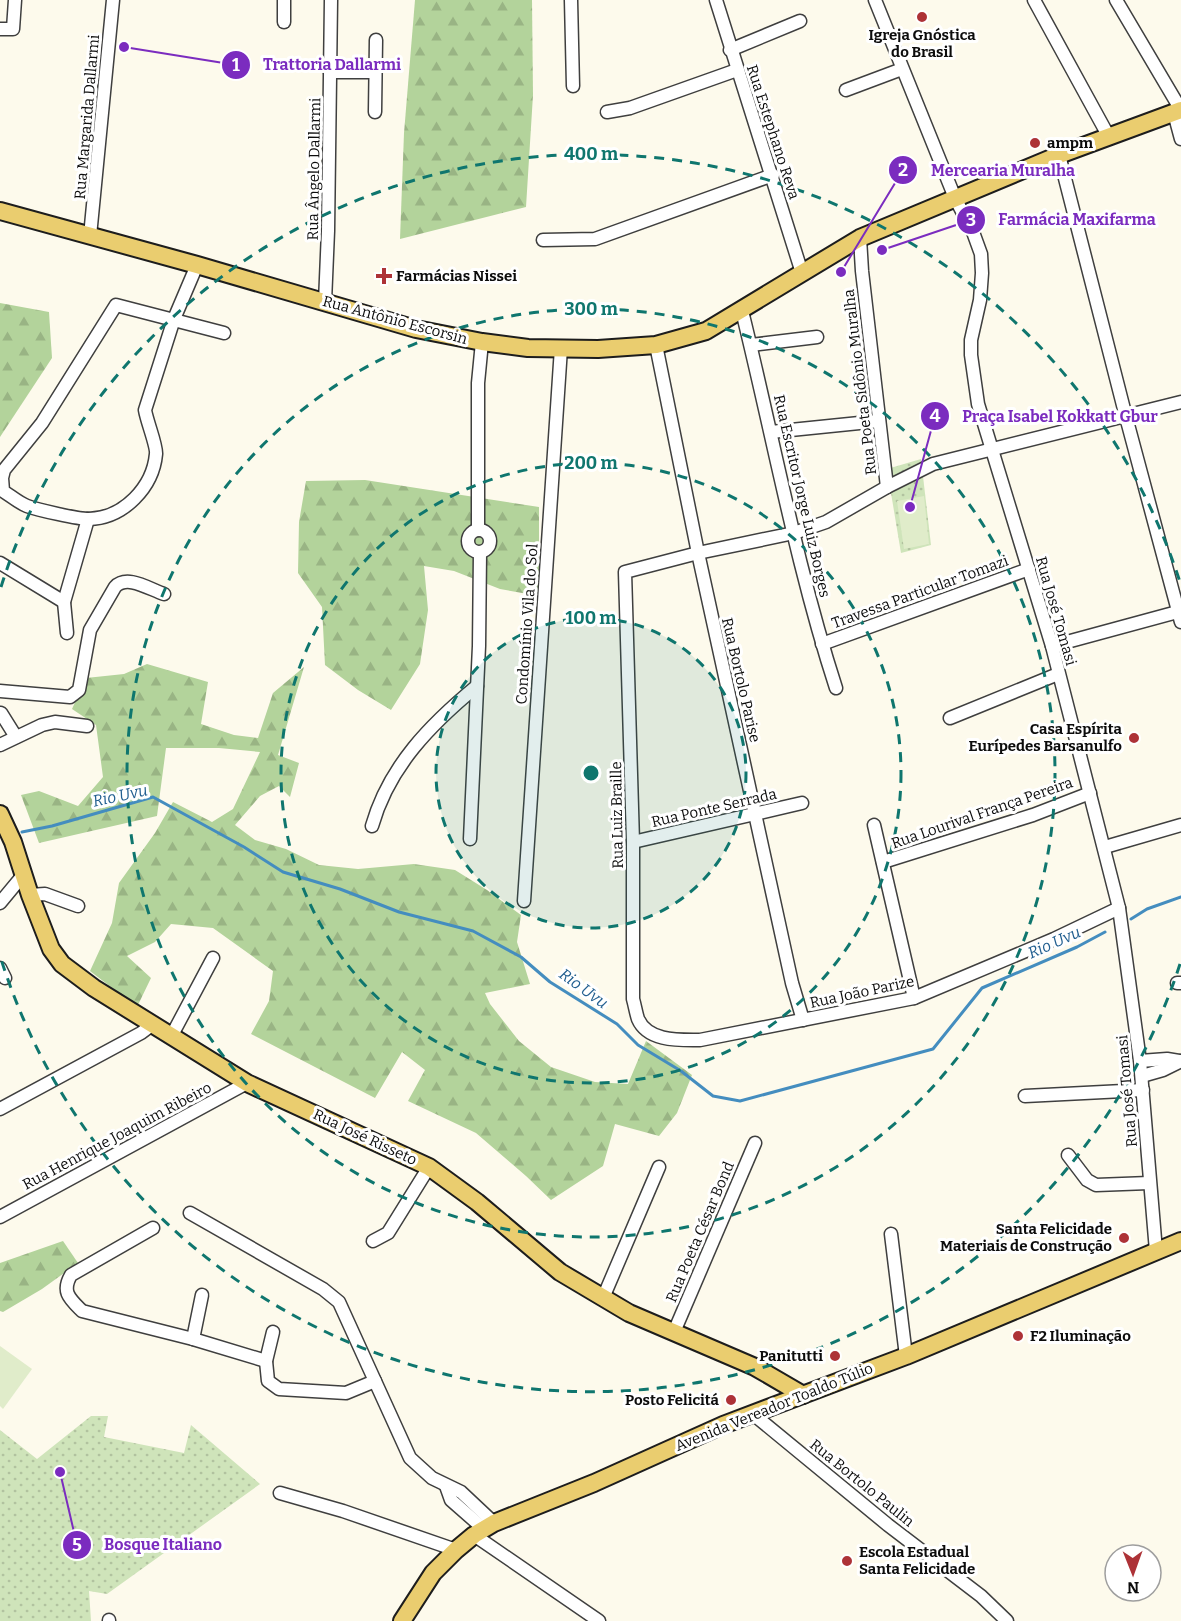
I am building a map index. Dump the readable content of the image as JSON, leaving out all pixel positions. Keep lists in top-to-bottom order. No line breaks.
{"streets":{"main road":["Rua Antônio Escorsin","Rua José Risseto","Avenida Vereador Toaldo Túlio"],"street":["Rua Margarida Dallarmi","Rua Estephano Reva","Rua Ângelo Dallarmi","Rua Poeta Sidônio Muralha","Rua Escritor Jorge Luiz Borges","Travessa Particular Tomazi","Rua José Tomasi","Condomínio Vila do Sol","Rua Bortolo Parise","Rua Ponte Serrada","Rua Lourival França Pereira","Rua Luiz Braille","Rua João Parize","Rua Henrique Joaquim Ribeiro","Rua Poeta César Bond","Rua Bortolo Paulin"]},"crossings":[["Rua Margarida Dallarmi","Rua Antônio Escorsin"],["Rua Estephano Reva","Rua Antônio Escorsin"],["Rua Ângelo Dallarmi","Rua Antônio Escorsin"],["Rua Antônio Escorsin","Rua Poeta Sidônio Muralha"],["Rua Antônio Escorsin","Rua Escritor Jorge Luiz Borges"],["Rua Antônio Escorsin","Rua José Tomasi"],["Rua Antônio Escorsin","Condomínio Vila do Sol"],["Rua Antônio Escorsin","Rua Bortolo Parise"],["Rua Escritor Jorge Luiz Borges","Travessa Particular Tomazi"],["Travessa Particular Tomazi","Rua José Tomasi"],["Rua José Tomasi","Rua Lourival França Pereira"],["Rua José Tomasi","Rua João Parize"],["Rua José Tomasi","Avenida Vereador Toaldo Túlio"],["Rua Bortolo Parise","Rua Ponte Serrada"],["Rua Bortolo Parise","Rua Luiz Braille"],["Rua Bortolo Parise","Rua João Parize"],["Rua Ponte Serrada","Rua Luiz Braille"],["Rua Luiz Braille","Rua João Parize"],["Rua Henrique Joaquim Ribeiro","Rua José Risseto"],["Rua José Risseto","Rua Poeta César Bond"],["Rua José Risseto","Avenida Vereador Toaldo Túlio"],["Avenida Vereador Toaldo Túlio","Rua Bortolo Paulin"]],"water":["Rio Uvu"],"places":{"other":["Igreja Gnóstica do Brasil","Trattoria Dallarmi","ampm","Farmácia Maxifarma","Mercearia Muralha","Praça Isabel Kokkatt Gbur","Casa Espírita Eurípedes Barsanulfo","Santa Felicidade Materiais de Construção","F2 Iluminação","Panitutti","Posto Felicitá","Bosque Italiano","Escola Estadual Santa Felicidade"],"health":["Farmácias Nissei"]},"north":"bottom","rings":["400 m","300 m","200 m","100 m"]}
